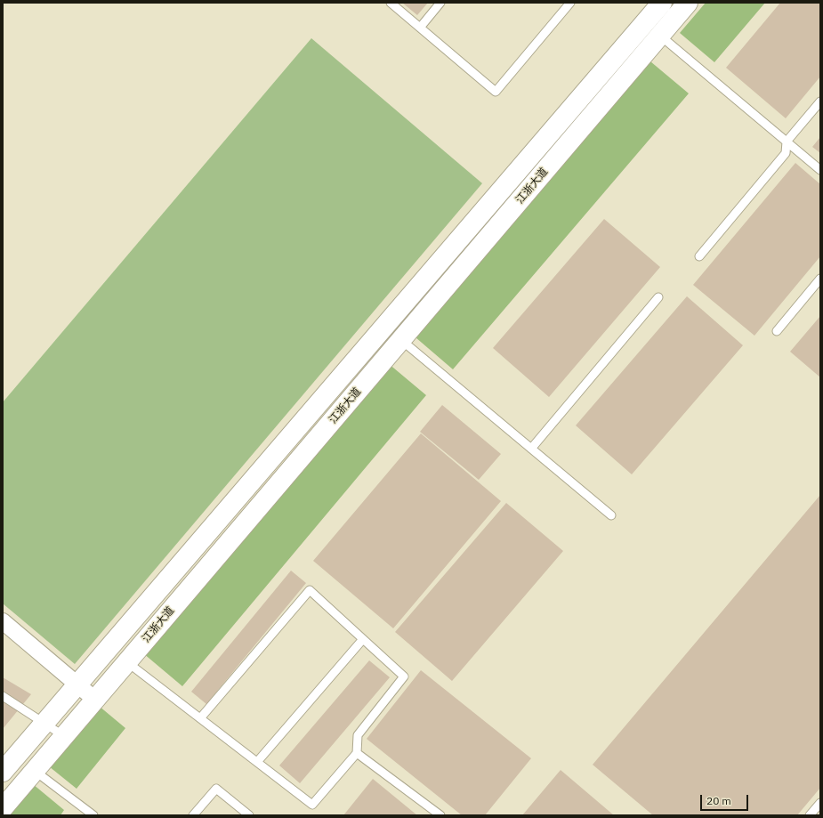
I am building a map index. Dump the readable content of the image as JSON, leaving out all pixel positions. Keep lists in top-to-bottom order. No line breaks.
{"streets":{"main road":["江浙大道"]},"scale_bar":"20 m"}
